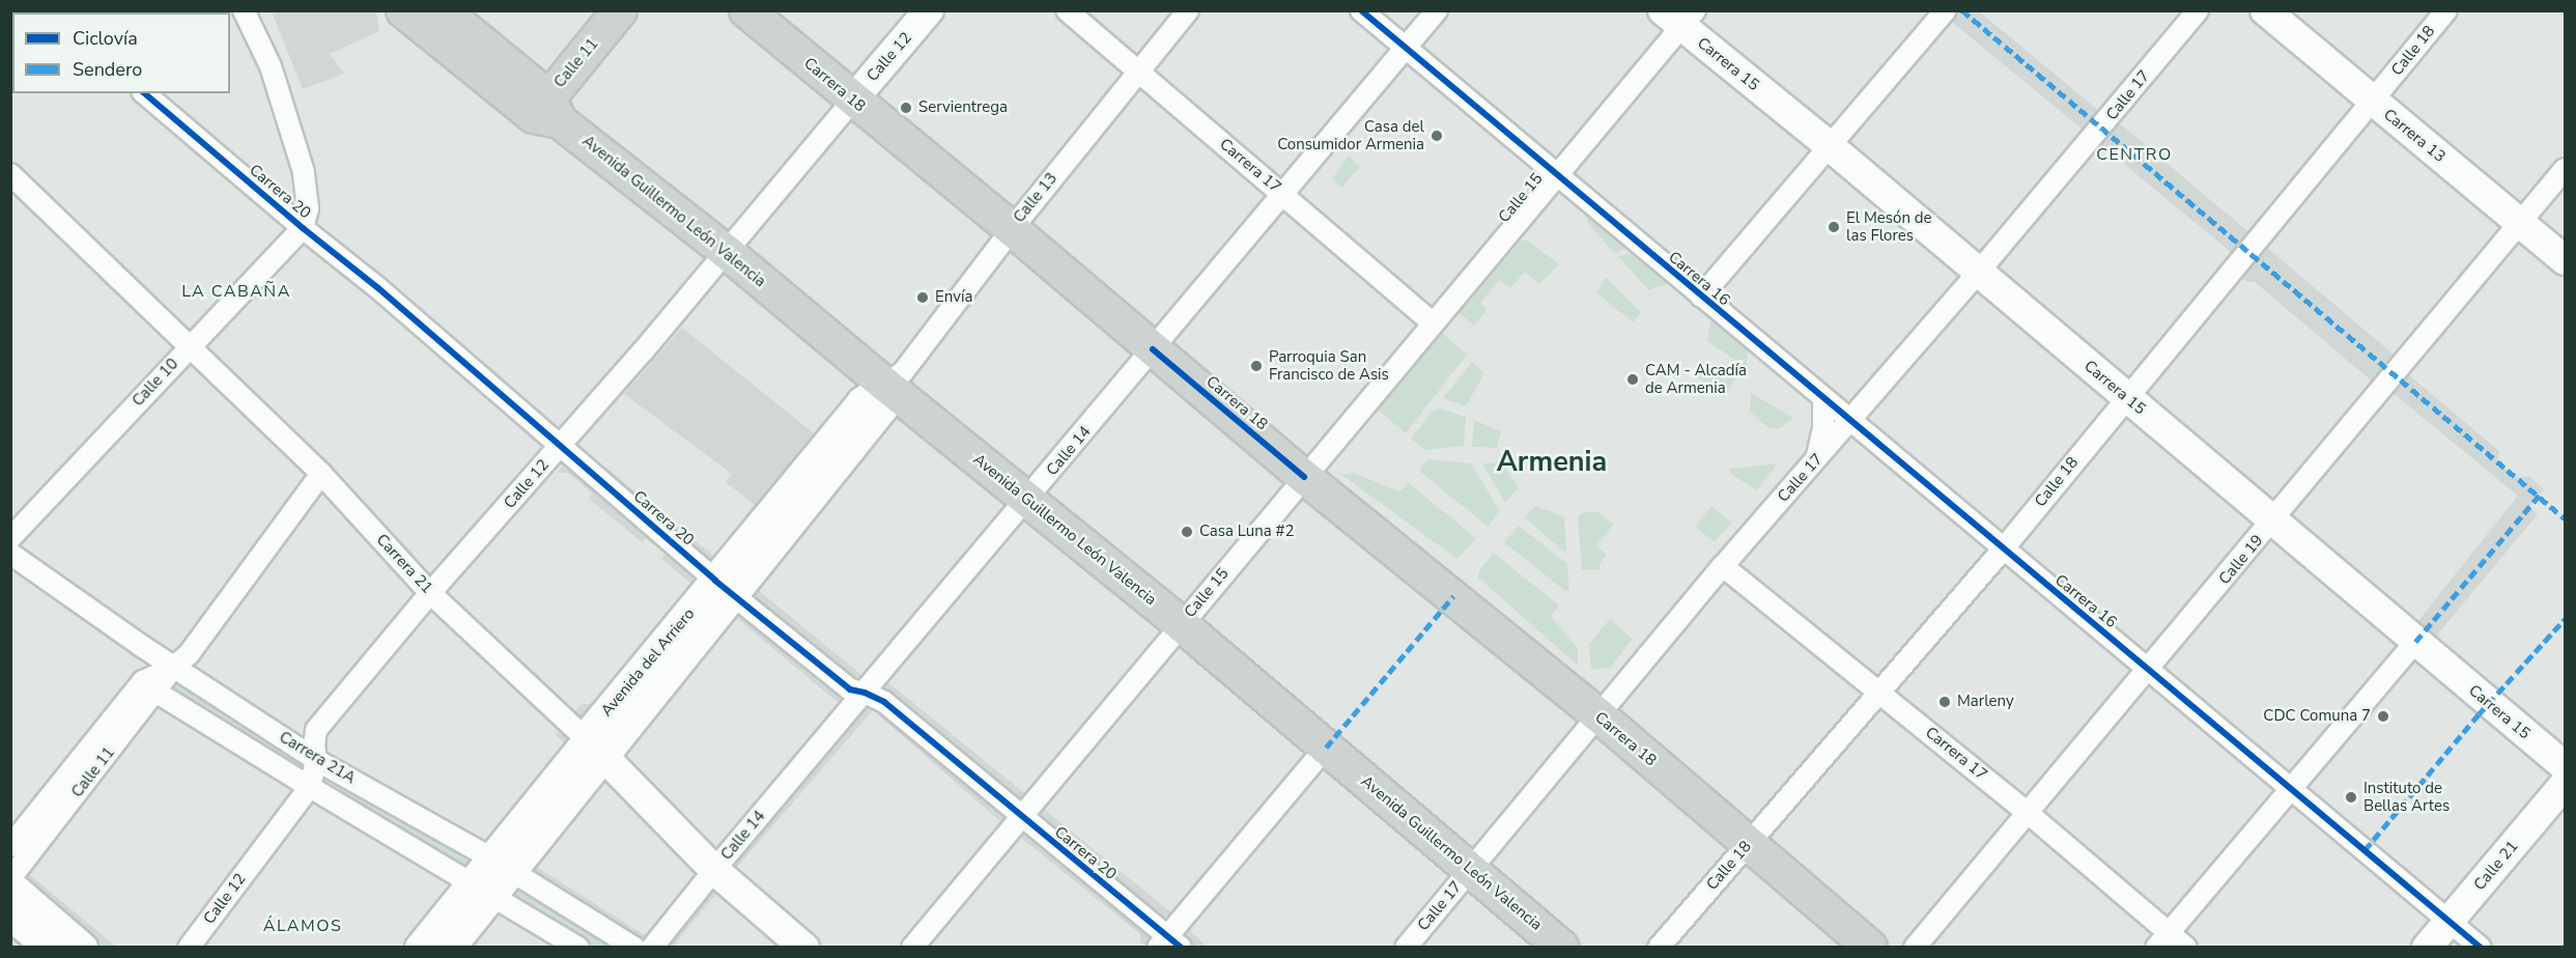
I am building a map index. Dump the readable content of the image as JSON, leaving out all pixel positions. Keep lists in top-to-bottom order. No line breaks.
{"streets":{"main road":["Calle 11","Carrera 18","Avenida Guillermo León Valencia"],"street":["Calle 18","Calle 12","Carrera 15","Calle 17","Carrera 13","Carrera 17","Carrera 20","Calle 13","Calle 15","Carrera 16","Calle 10","Calle 14","Calle 19","Carrera 21","Avenida del Arriero","Carrera 21A","Calle 21"]},"crossings":[["Calle 18","Carrera 15"],["Calle 18","Carrera 18"],["Calle 18","Carrera 13"],["Calle 18","Carrera 17"],["Calle 18","Carrera 16"],["Calle 12","Carrera 18"],["Calle 12","Carrera 20"],["Calle 12","Avenida Guillermo León Valencia"],["Calle 12","Carrera 21"],["Calle 12","Carrera 21A"],["Calle 11","Avenida Guillermo León Valencia"],["Calle 11","Carrera 21"],["Calle 11","Carrera 21A"],["Carrera 15","Calle 17"],["Carrera 15","Calle 15"],["Carrera 15","Calle 19"],["Carrera 18","Calle 17"],["Carrera 18","Calle 13"],["Carrera 18","Calle 15"],["Carrera 18","Calle 14"],["Calle 17","Carrera 17"],["Calle 17","Avenida Guillermo León Valencia"],["Calle 17","Carrera 16"],["Carrera 13","Calle 19"],["Carrera 17","Calle 13"],["Carrera 17","Calle 15"],["Carrera 17","Calle 14"],["Carrera 17","Calle 19"],["Carrera 20","Calle 15"],["Carrera 20","Calle 10"],["Carrera 20","Calle 14"],["Carrera 20","Avenida del Arriero"],["Calle 13","Avenida Guillermo León Valencia"],["Calle 13","Avenida del Arriero"],["Calle 15","Avenida Guillermo León Valencia"],["Calle 15","Carrera 16"],["Avenida Guillermo León Valencia","Calle 14"],["Avenida Guillermo León Valencia","Avenida del Arriero"],["Carrera 16","Calle 14"],["Carrera 16","Calle 19"],["Carrera 16","Calle 21"],["Calle 10","Carrera 21"],["Calle 14","Carrera 21"],["Carrera 21","Avenida del Arriero"],["Avenida del Arriero","Carrera 21A"]],"districts":["CENTRO","LA CABAÑA","Armenia","ÁLAMOS"],"places":["Servientrega","Casa del Consumidor Armenia","El Mesón de las Flores","Envía","Parroquia San Francisco de Asis","CAM - Alcadía de Armenia","Casa Luna #2","Marleny","CDC Comuna 7","Instituto de Bellas Artes"],"legend":["Ciclovía","Sendero"]}
